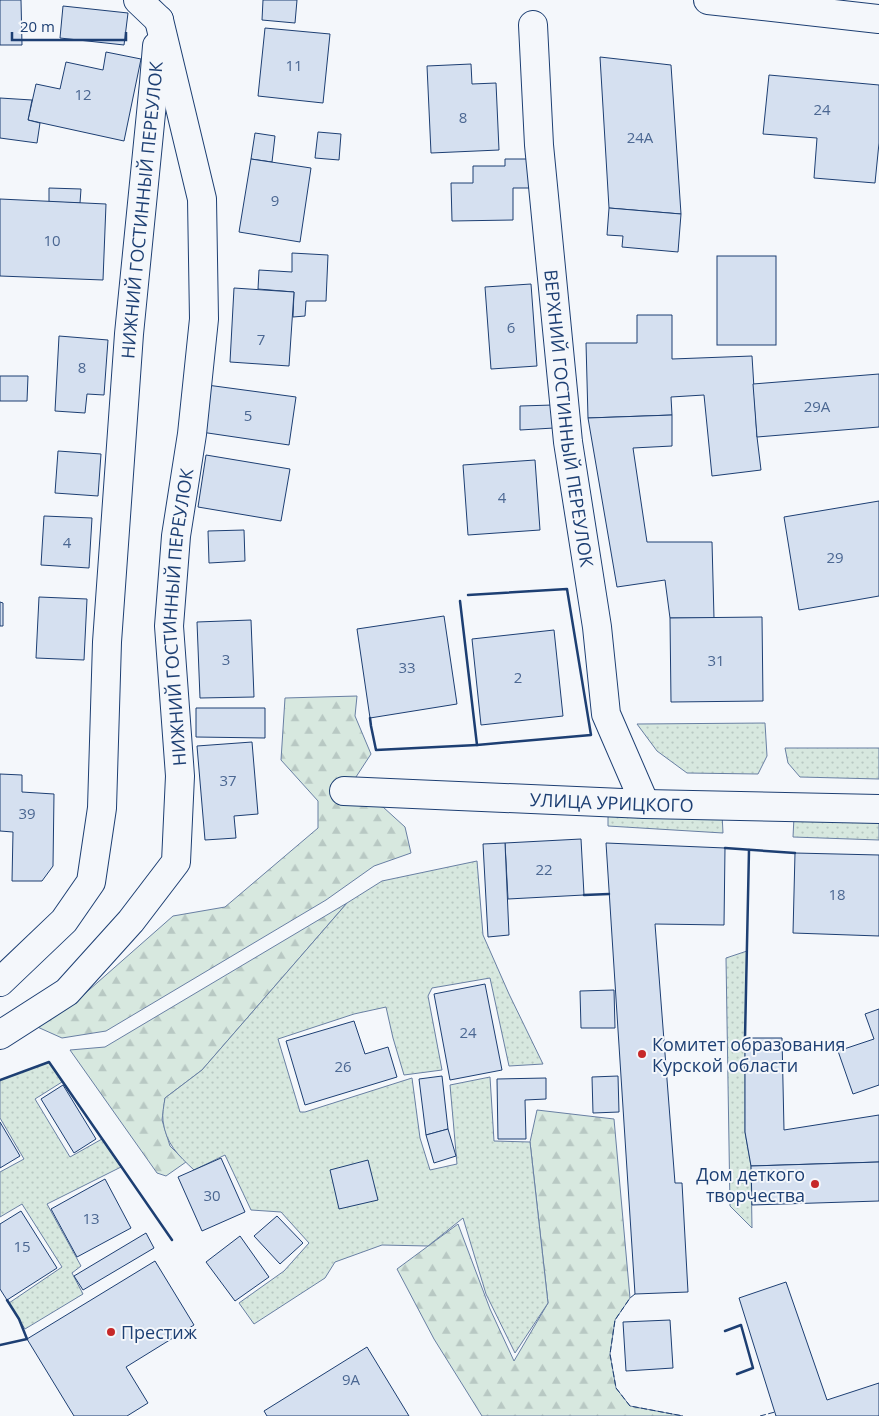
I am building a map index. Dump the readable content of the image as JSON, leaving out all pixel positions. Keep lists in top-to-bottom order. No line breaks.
{"streets":{"street":["НИЖНИЙ ГОСТИННЫЙ ПЕРЕУЛОК","ВЕРХНИЙ ГОСТИННЫЙ ПЕРЕУЛОК","УЛИЦА УРИЦКОГО"]},"crossings":[["ВЕРХНИЙ ГОСТИННЫЙ ПЕРЕУЛОК","УЛИЦА УРИЦКОГО"]],"places":["Комитет образования Курской области","Дом деткого творчества","Престиж"],"house_numbers":["11","12","24","8","24А","9","10","6","7","8","29А","5","4","4","29","3","31","33","2","37","39","22","18","24","26","30","13","15","9А"],"scale_bar":"20 m"}
